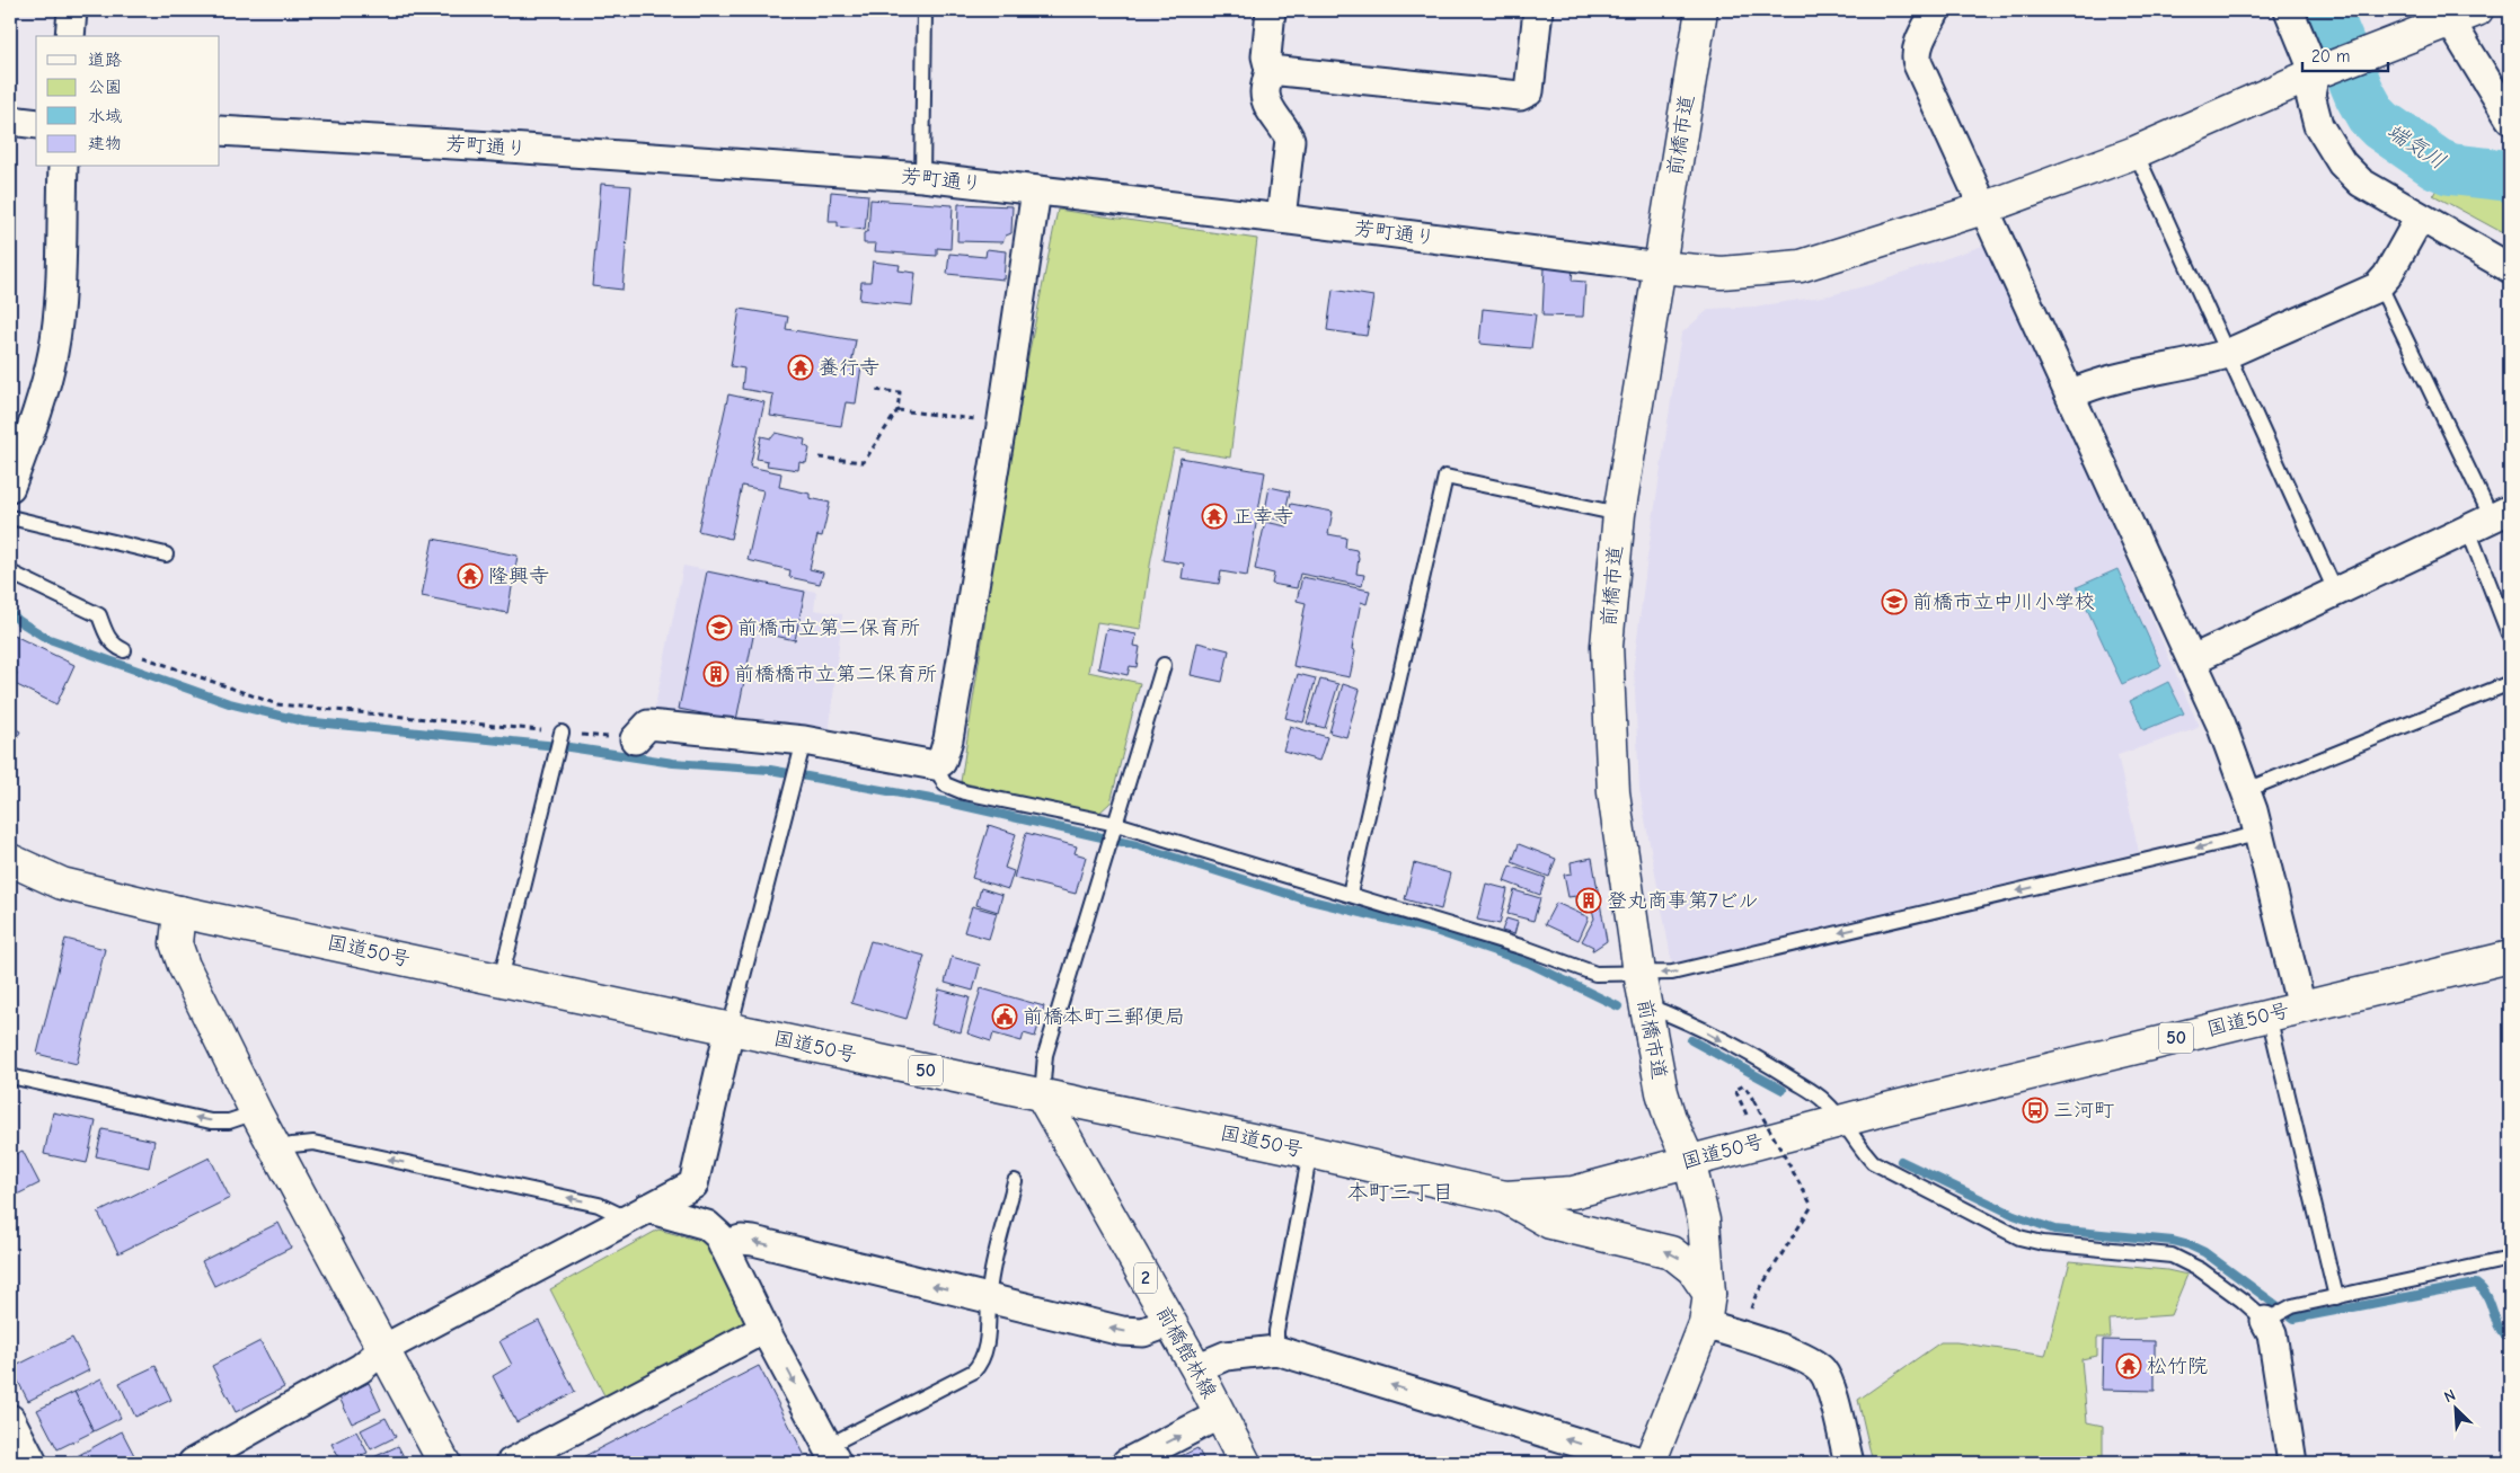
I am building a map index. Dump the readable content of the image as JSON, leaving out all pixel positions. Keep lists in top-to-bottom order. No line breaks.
{"streets":{"main road":["前橋市道","国道50号","50","2","前橋館林線"],"street":["芳町通り"]},"crossings":[["前橋市道","芳町通り"],["前橋市道","国道50号"],["国道50号","前橋館林線"]],"districts":["本町三丁目"],"water":["端気川"],"places":{"temple":["養行寺","正幸寺","隆興寺","松竹院"],"school or university":["前橋市立中川小学校","前橋市立第二保育所"],"building":["前橋橋市立第二保育所","登丸商事第7ビル"],"public building":["前橋本町三郵便局"],"bus stop":["三河町"]},"legend":["道路","公園","水域","建物"],"scale_bar":"20 m","north":"top left"}
